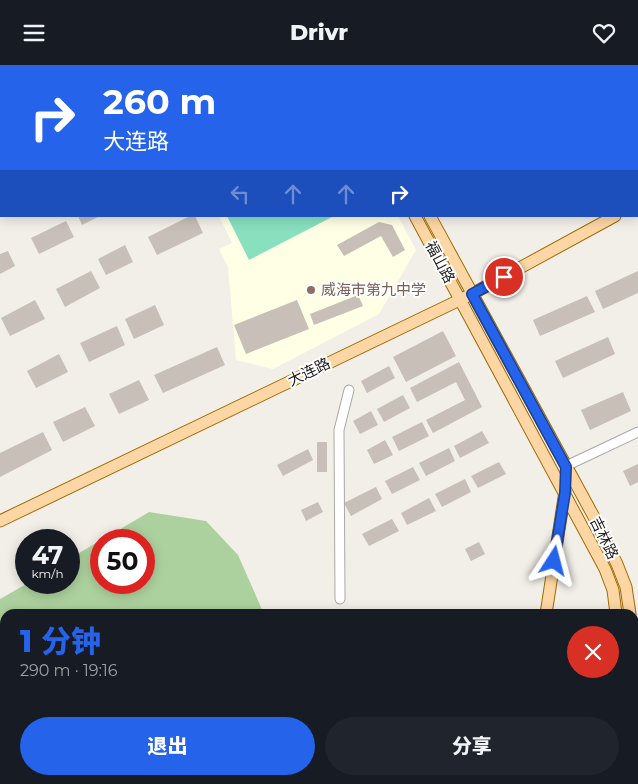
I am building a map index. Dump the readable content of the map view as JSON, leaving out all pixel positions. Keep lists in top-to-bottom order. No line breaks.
{"streets":{"main road":["福山路","大连路","吉林路"]},"crossings":[["福山路","大连路"],["福山路","吉林路"]],"places":["威海市第九中学"],"page":{"header":"Drivr","turn":["260 m","大连路"],"speed":"47 km/h","limit":"50","heading":["1 分钟","290 m · 19:16"],"buttons":["退出","分享"]}}
